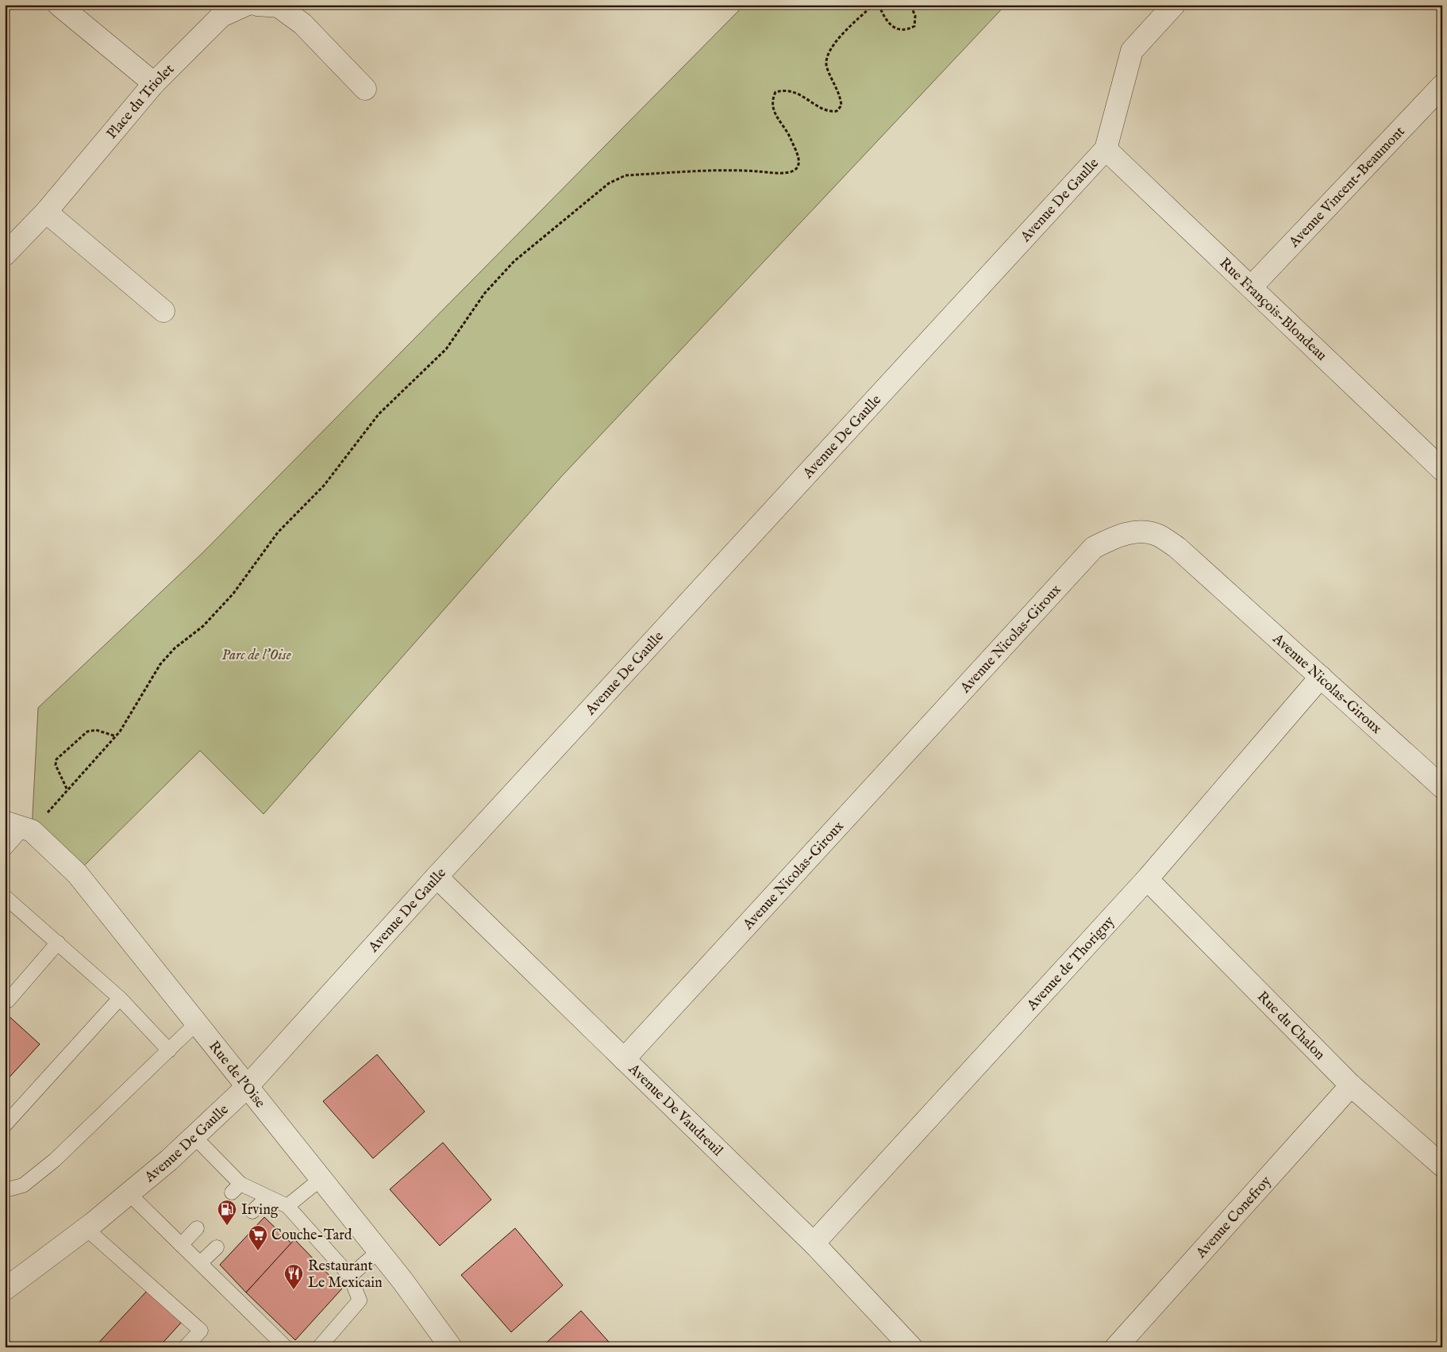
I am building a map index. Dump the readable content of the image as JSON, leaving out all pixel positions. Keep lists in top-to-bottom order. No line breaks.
{"streets":{"street":["Place du Triolet","Avenue Vincent-Beaumont","Avenue De Gaulle","Rue François-Blondeau","Avenue Nicolas-Giroux","Avenue de Thorigny","Rue du Chalon","Rue de l'Oise","Avenue De Vaudreuil","Avenue Conefroy"]},"crossings":[["Avenue Vincent-Beaumont","Rue François-Blondeau"],["Avenue De Gaulle","Rue François-Blondeau"],["Avenue De Gaulle","Rue de l'Oise"],["Avenue De Gaulle","Avenue De Vaudreuil"],["Avenue Nicolas-Giroux","Avenue de Thorigny"],["Avenue Nicolas-Giroux","Avenue De Vaudreuil"],["Avenue de Thorigny","Rue du Chalon"],["Avenue de Thorigny","Avenue De Vaudreuil"],["Rue du Chalon","Avenue Conefroy"]],"parks":["Parc de l’Oise"],"places":{"fuel station":["Irving"],"supermarket":["Couche-Tard"],"restaurant":["Restaurant Le Mexicain"]}}
